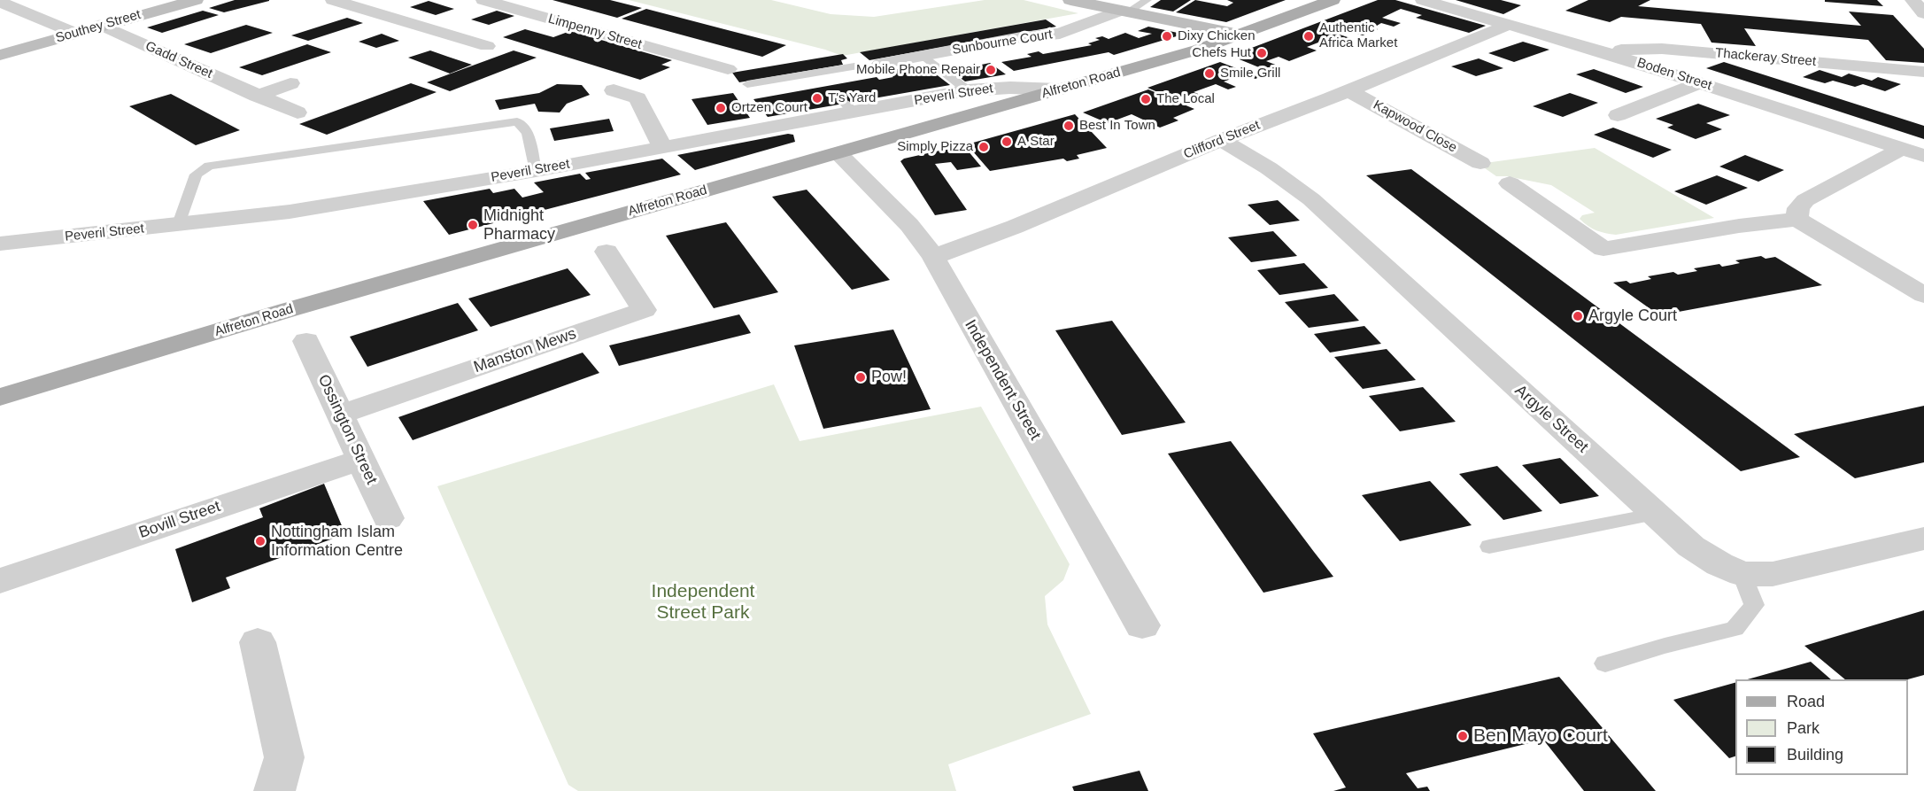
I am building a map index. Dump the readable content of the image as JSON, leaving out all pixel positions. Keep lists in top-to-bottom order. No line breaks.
{"streets":{"main road":["Alfreton Road"],"street":["Southey Street","Limpenny Street","Sunbourne Court","Thackeray Street","Gadd Street","Boden Street","Peveril Street","Kapwood Close","Clifford Street","Manston Mews","Independent Street","Argyle Street","Ossington Street","Bovill Street"]},"crossings":[["Southey Street","Gadd Street"],["Thackeray Street","Boden Street"],["Boden Street","Clifford Street"],["Alfreton Road","Peveril Street"],["Alfreton Road","Independent Street"],["Kapwood Close","Clifford Street"],["Clifford Street","Independent Street"],["Clifford Street","Argyle Street"],["Manston Mews","Ossington Street"],["Ossington Street","Bovill Street"]],"parks":["Independent Street Park"],"places":["Dixy Chicken","Authentic Africa Market","Chefs Hut","Mobile Phone Repair","Smile Grill","T's Yard","The Local","Ortzen Court","Best In Town","A Star","Simply Pizza","Midnight Pharmacy","Argyle Court","Pow!","Nottingham Islam Information Centre","Ben Mayo Court"],"legend":["Road","Park","Building"]}
